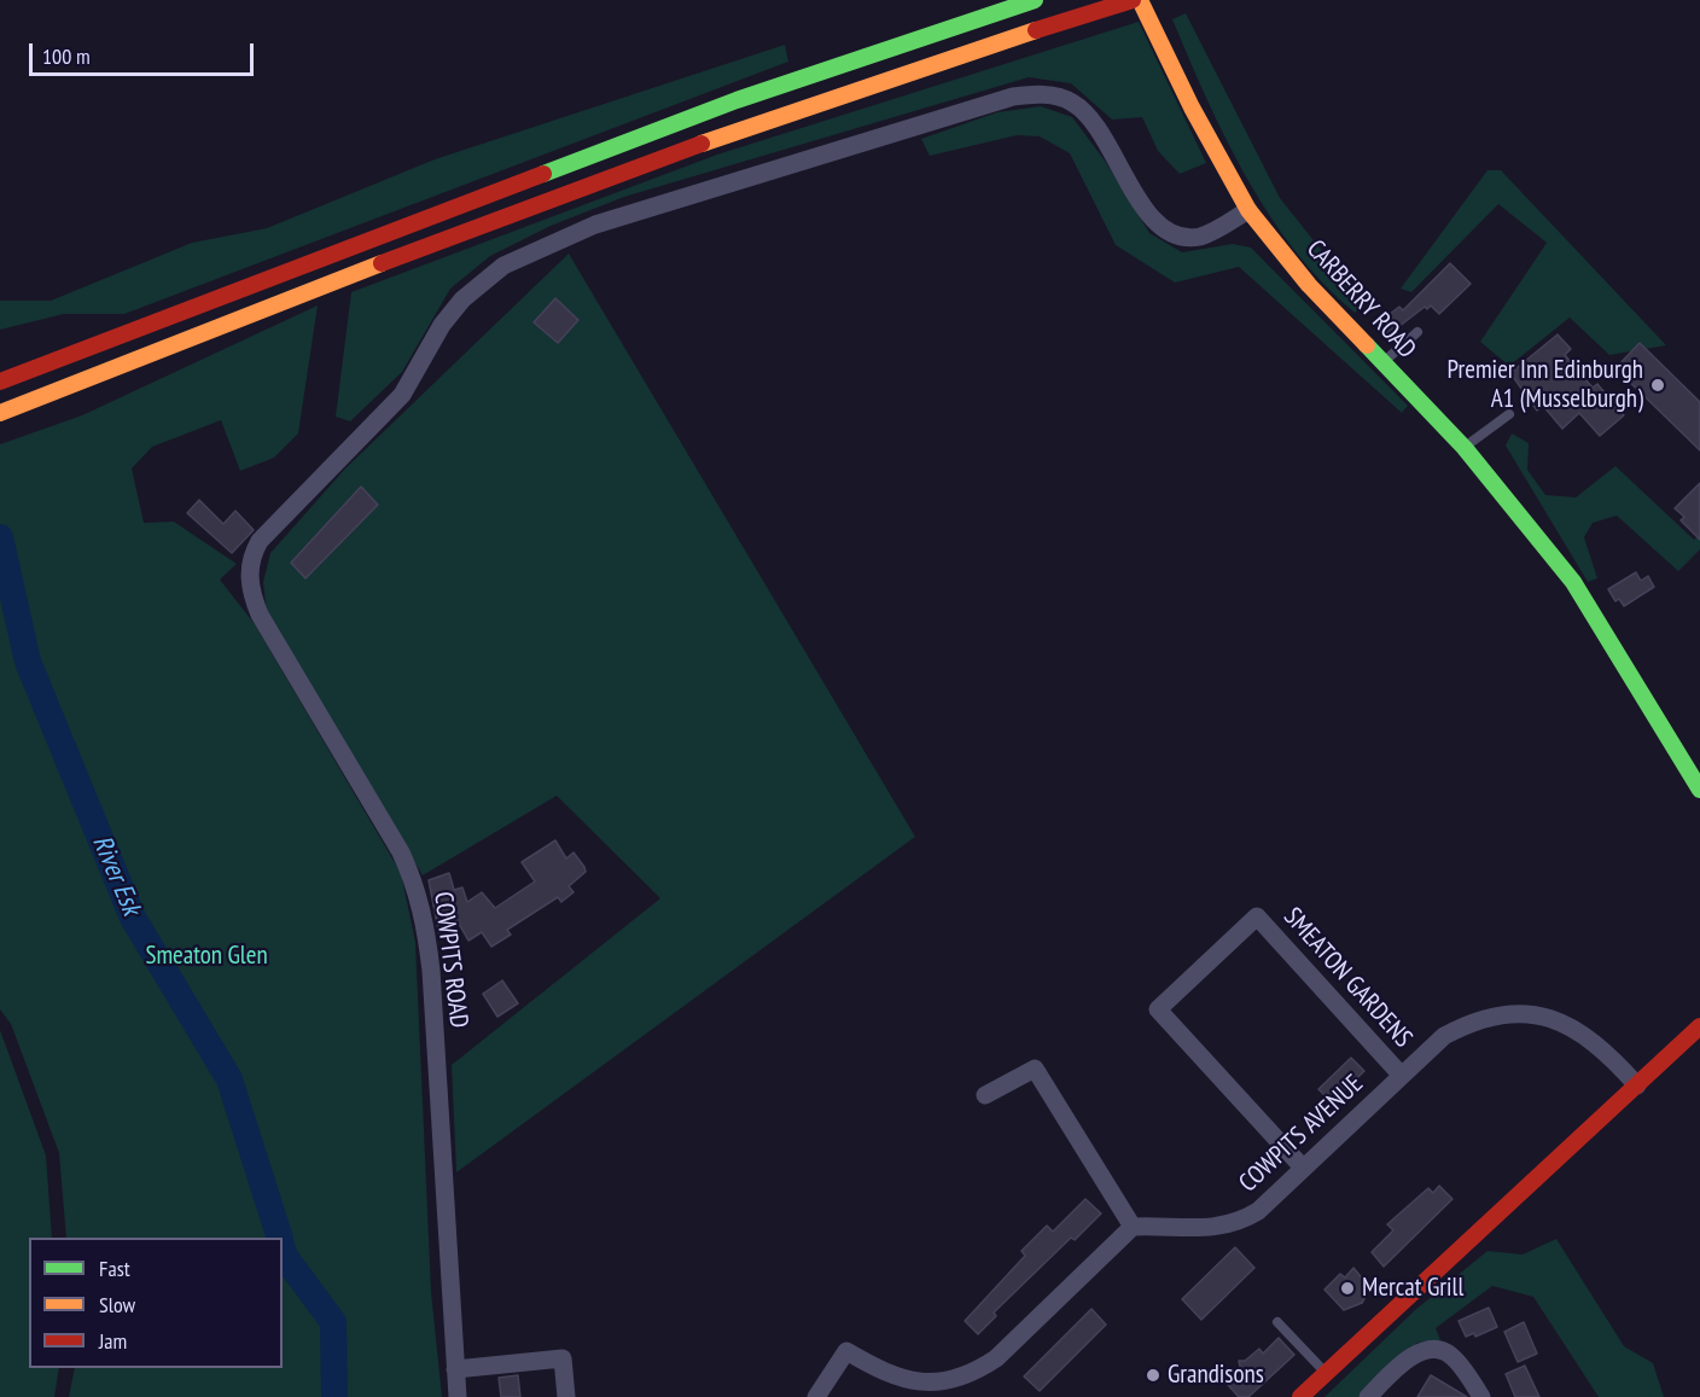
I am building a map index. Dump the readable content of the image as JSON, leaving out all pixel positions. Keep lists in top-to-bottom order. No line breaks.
{"streets":{"main road":["CARBERRY ROAD"],"street":["COWPITS ROAD","SMEATON GARDENS","COWPITS AVENUE"]},"crossings":[["CARBERRY ROAD","COWPITS ROAD"],["SMEATON GARDENS","COWPITS AVENUE"]],"water":["River Esk"],"parks":["Smeaton Glen"],"places":["Premier Inn Edinburgh A1 (Musselburgh)","Mercat Grill","Grandisons"],"legend":["Fast","Slow","Jam"],"scale_bar":"100 m"}
